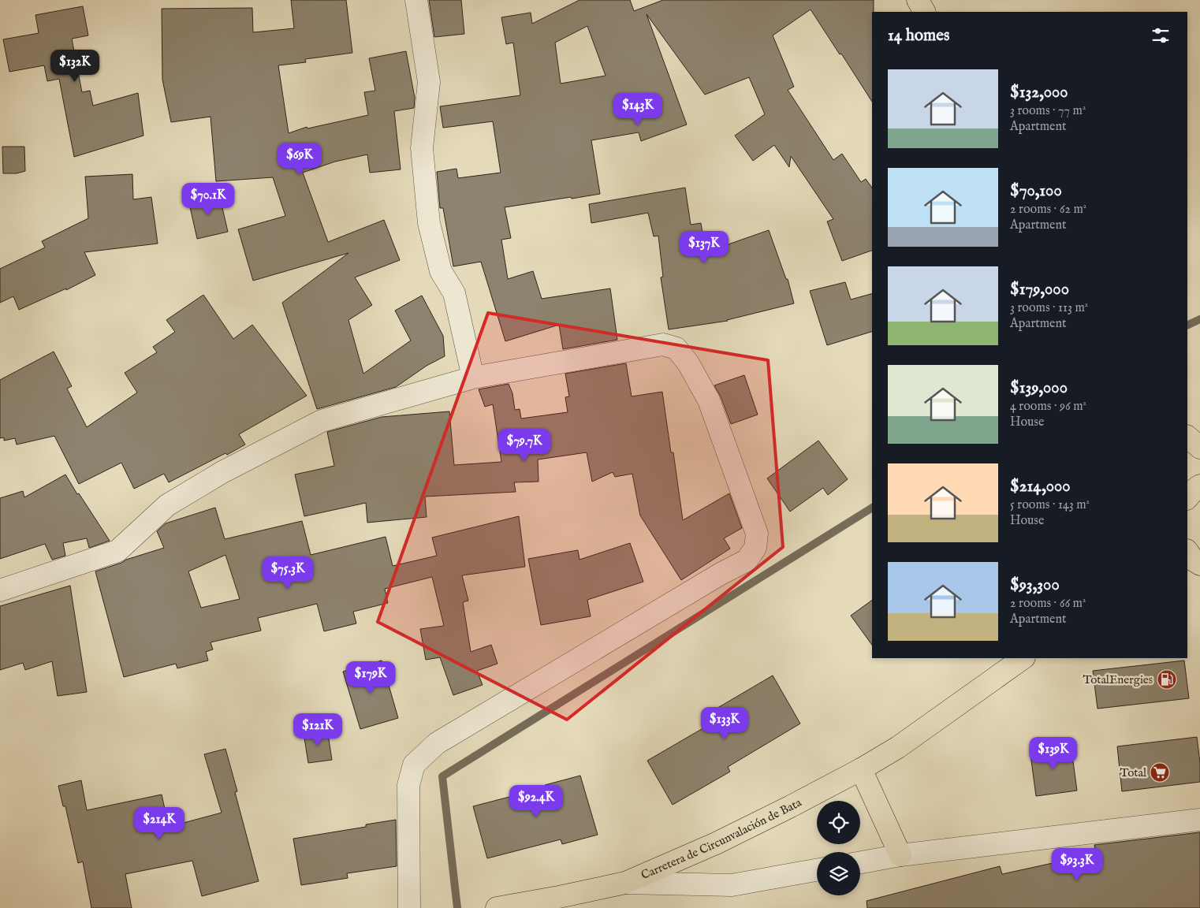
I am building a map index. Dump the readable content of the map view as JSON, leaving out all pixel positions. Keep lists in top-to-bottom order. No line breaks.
{"streets":{"main road":["Carretera de Circunvalación de Bata"]},"places":{"fuel station":["TotalEnergies"],"supermarket":["Total"]},"page":{"heading":"14 homes","price":["$132K","$143K","$69K","$70.1K","$137K","$79.7K","$75.3K","$179K","$133K","$121K","$139K","$92.4K","$214K","$93.3K"],"list":[{"name":"$132,000","note":"3 rooms · 77 m² · Apartment"},{"name":"$70,100","note":"2 rooms · 62 m² · Apartment"},{"name":"$179,000","note":"3 rooms · 113 m² · Apartment"},{"name":"$139,000","note":"4 rooms · 96 m² · House"},{"name":"$214,000","note":"5 rooms · 143 m² · House"},{"name":"$93,300","note":"2 rooms · 66 m² · Apartment"}]}}
